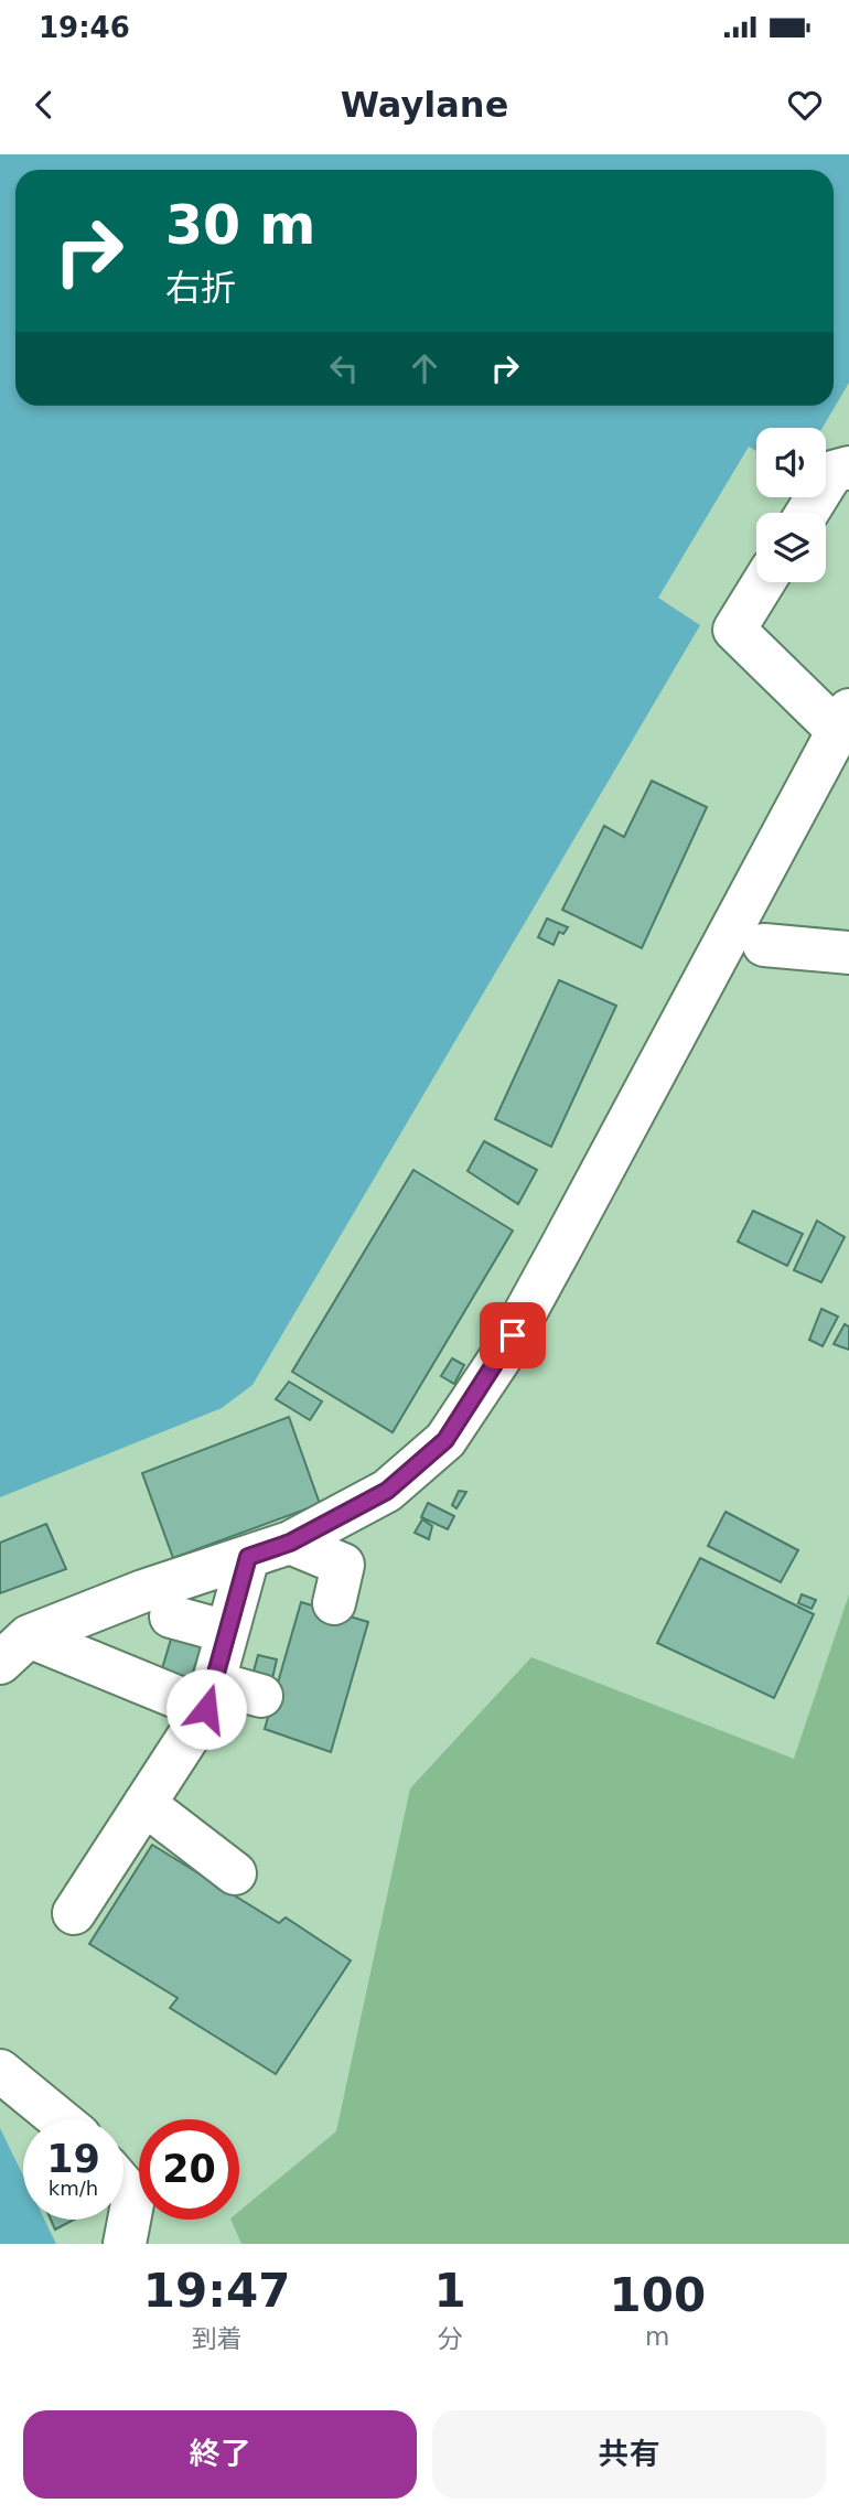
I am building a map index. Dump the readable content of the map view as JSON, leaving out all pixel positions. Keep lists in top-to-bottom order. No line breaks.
{"page":{"status":"19:46","header":"Waylane","turn":["30 m","右折"],"speed":"19 km/h","limit":"20","eta":["19:47","到着","1","分","100","m"],"buttons":["終了","共有"]}}
